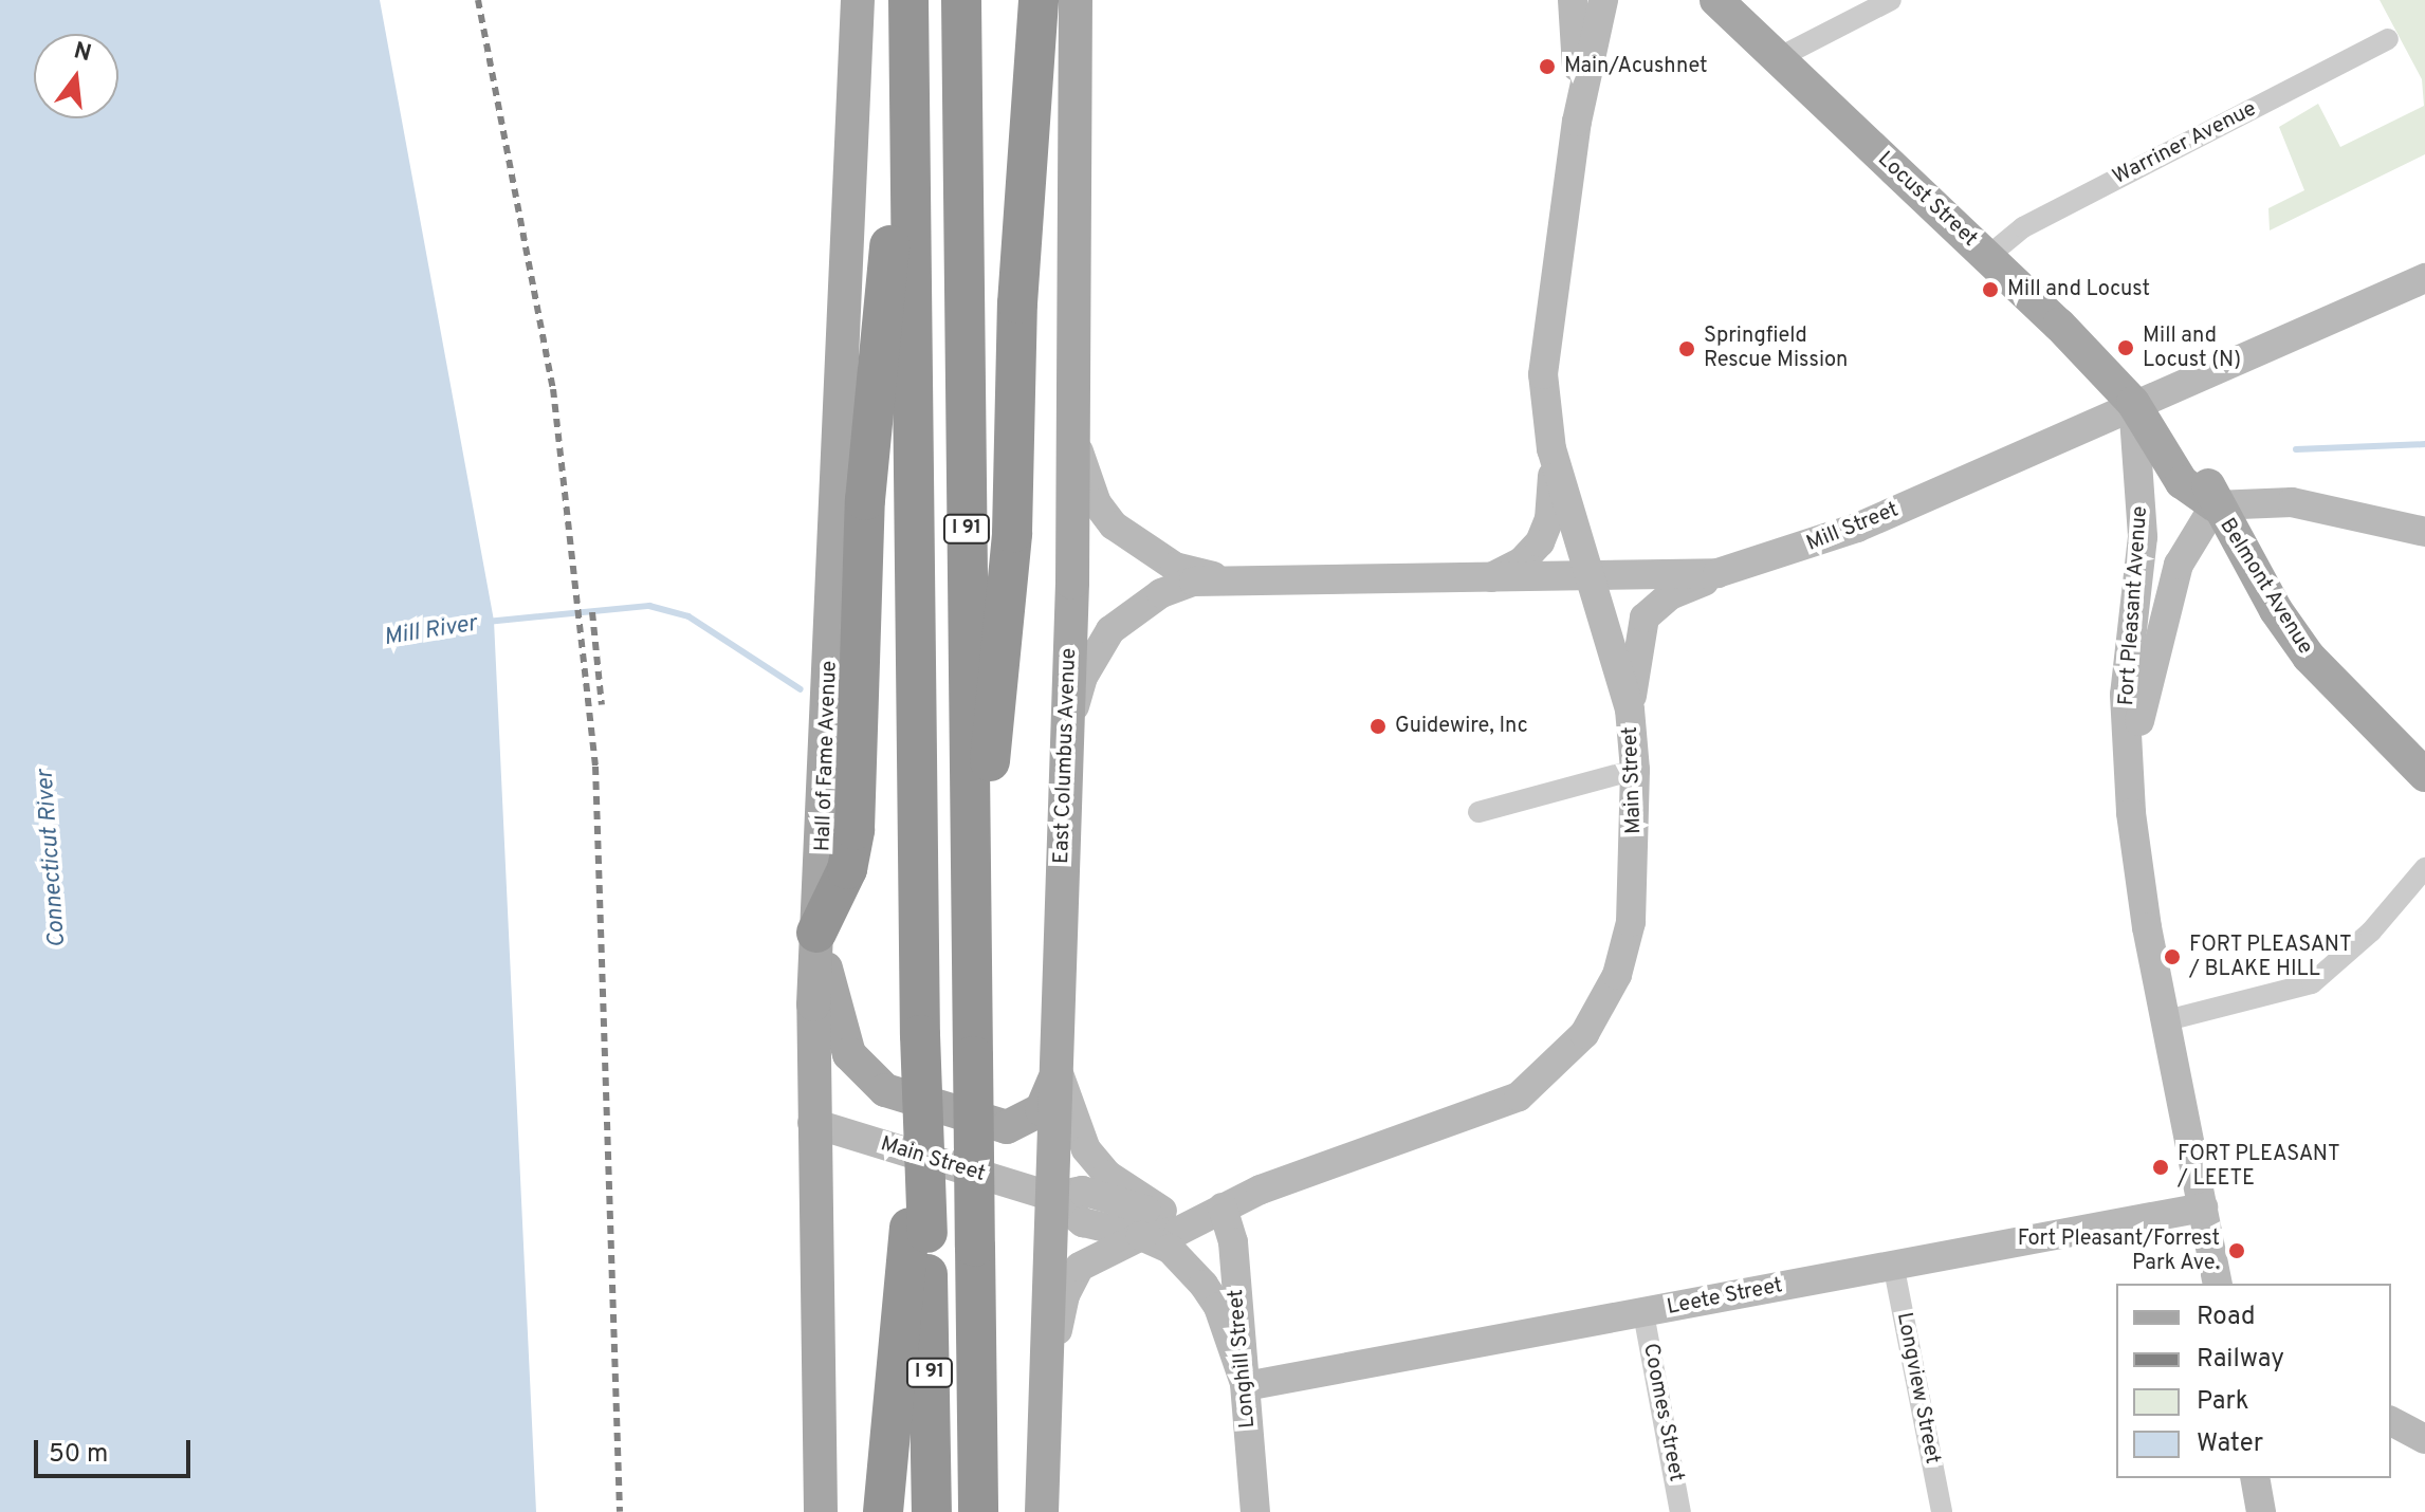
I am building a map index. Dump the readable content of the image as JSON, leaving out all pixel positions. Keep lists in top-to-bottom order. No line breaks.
{"streets":{"highway":["I 91"],"main road":["Locust Street","Belmont Avenue","Hall of Fame Avenue","East Columbus Avenue"],"street":["Warriner Avenue","Mill Street","Fort Pleasant Avenue","Main Street","Leete Street","Longhill Street","Longview Street","Coomes Street"]},"crossings":[["Warriner Avenue","Locust Street"],["Locust Street","Mill Street"],["Locust Street","Belmont Avenue"],["Locust Street","Fort Pleasant Avenue"],["Mill Street","Fort Pleasant Avenue"],["Mill Street","East Columbus Avenue"],["Mill Street","Main Street"],["Belmont Avenue","Fort Pleasant Avenue"],["Fort Pleasant Avenue","Leete Street"],["Hall of Fame Avenue","Main Street"],["East Columbus Avenue","Main Street"],["Main Street","Longhill Street"],["Leete Street","Longhill Street"],["Leete Street","Longview Street"],["Leete Street","Coomes Street"]],"water":["Mill River","Connecticut River"],"places":["Main/Acushnet","Mill and Locust","Mill and Locust (N)","Springfield Rescue Mission","Guidewire, Inc","FORT PLEASANT / BLAKE HILL","FORT PLEASANT / LEETE","Fort Pleasant/Forrest Park Ave."],"legend":["Road","Railway","Park","Water"],"scale_bar":"50 m","north":"top"}
